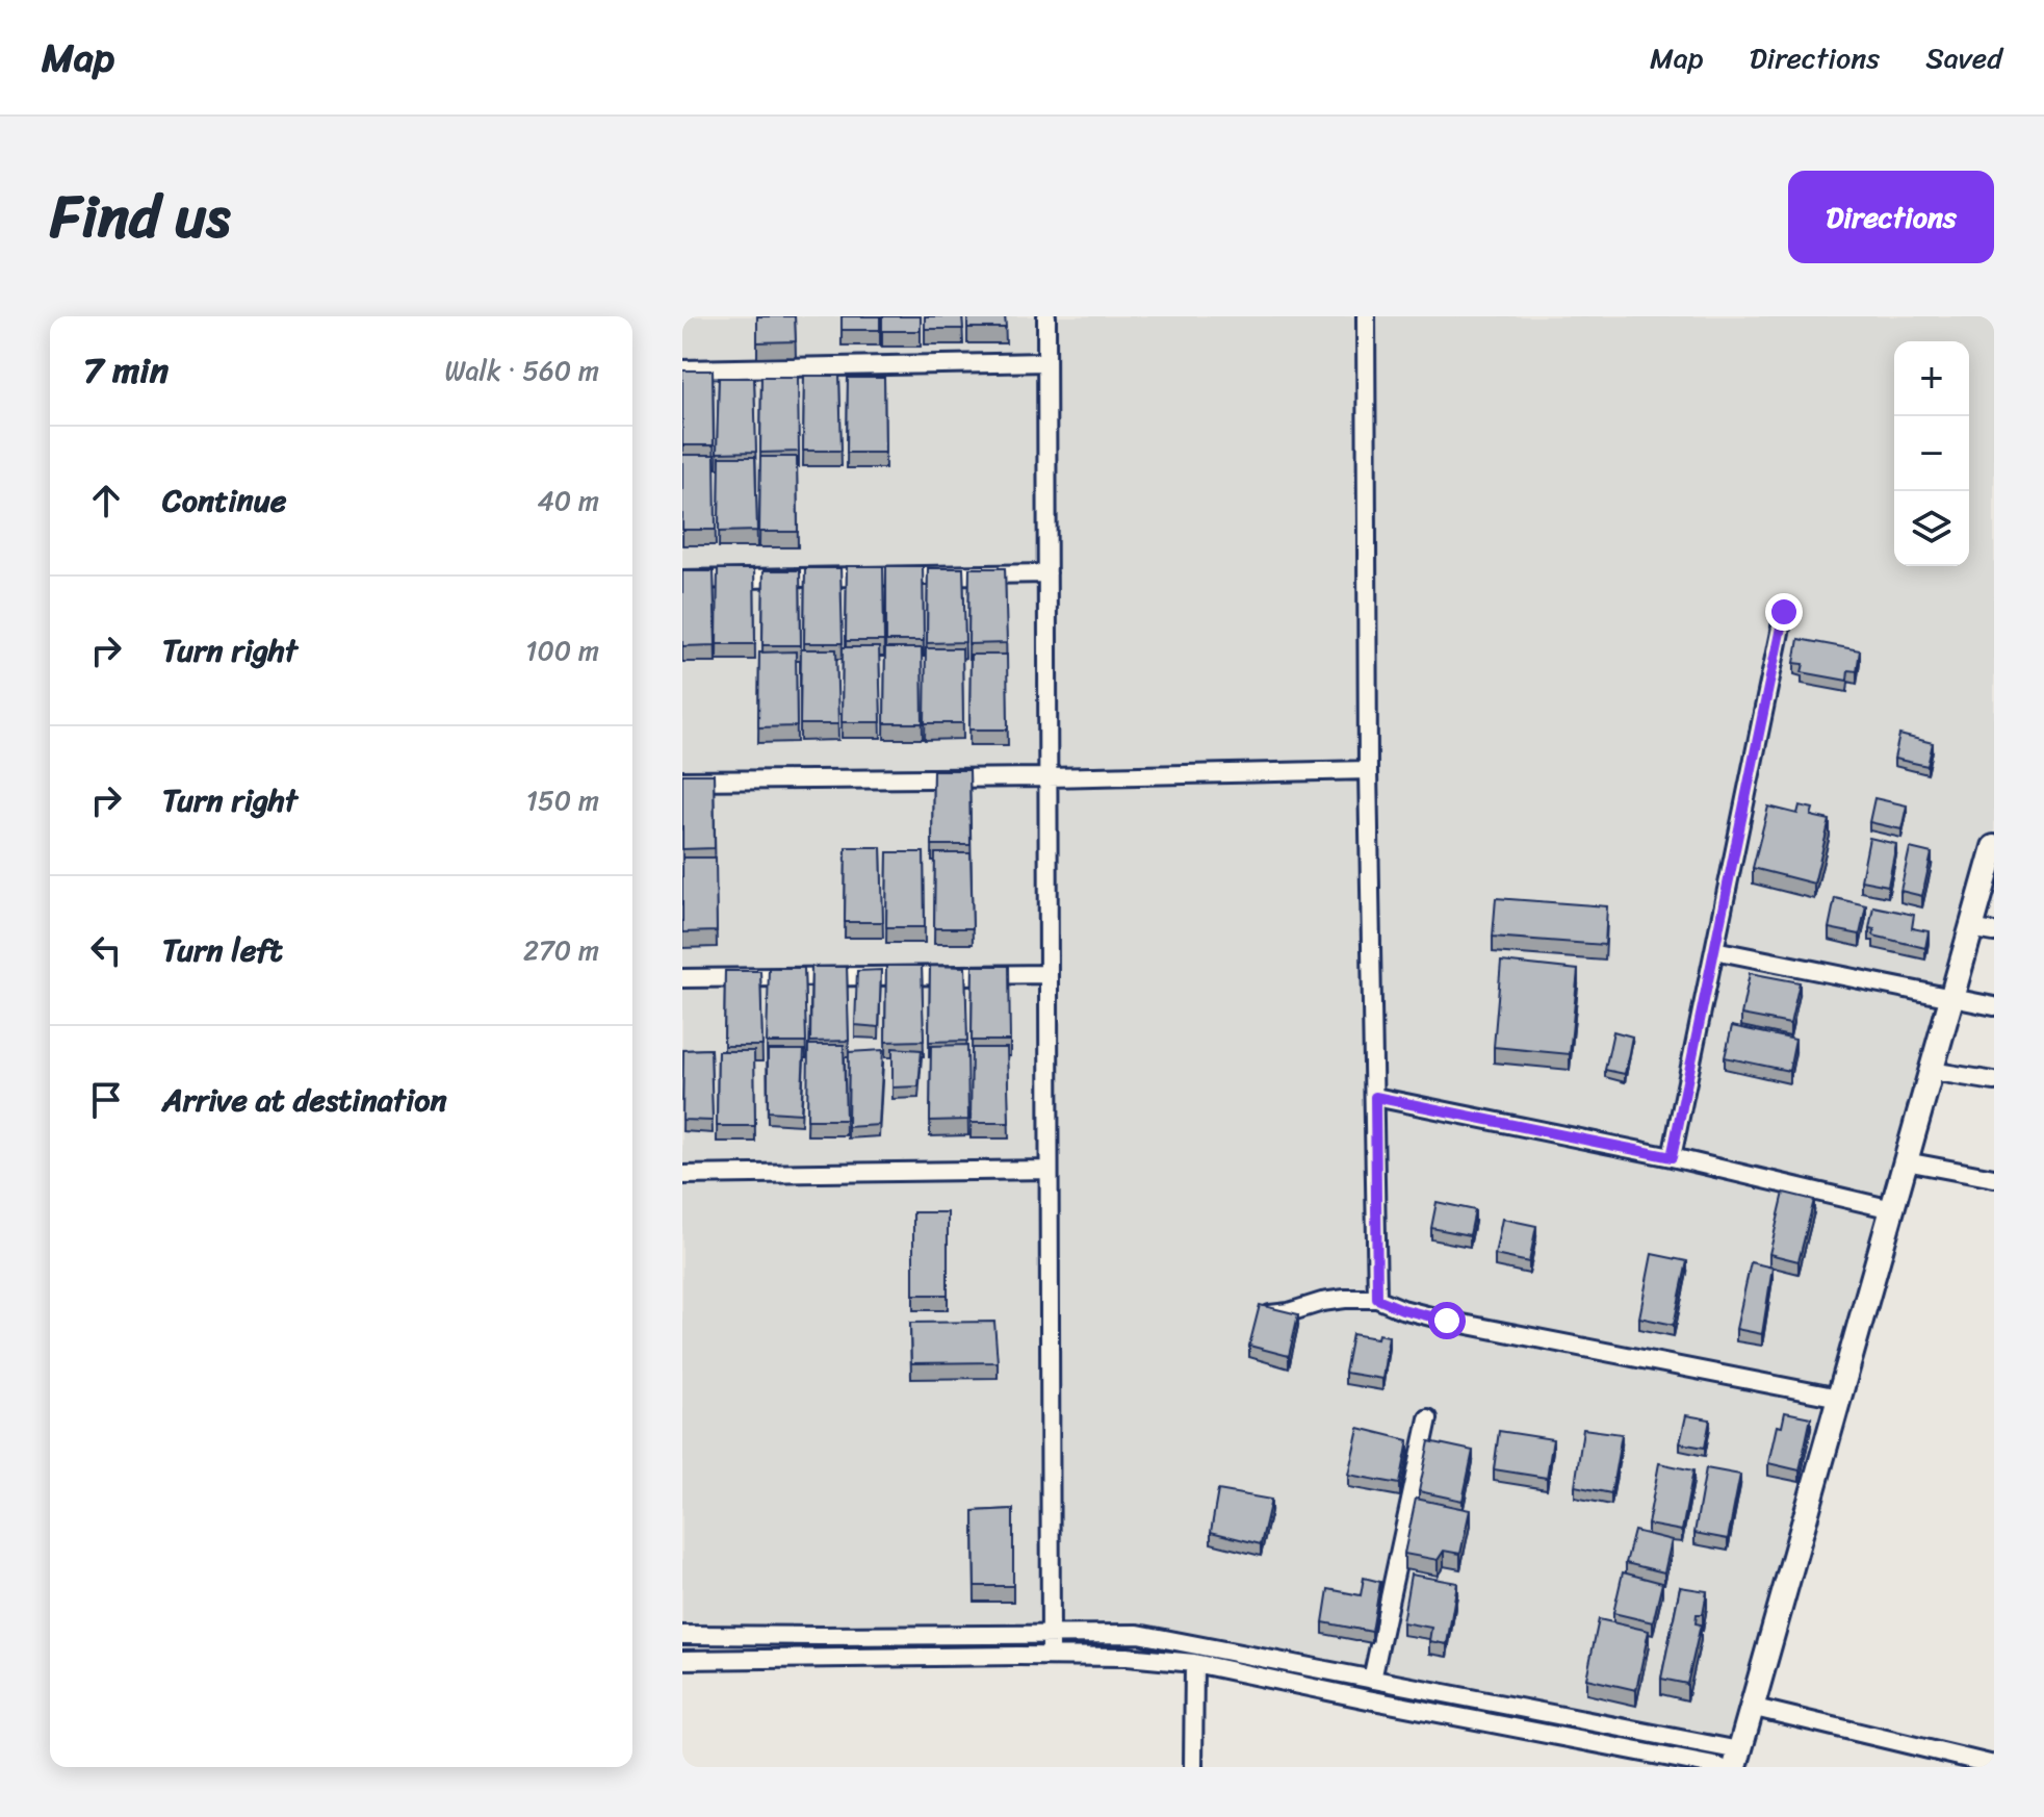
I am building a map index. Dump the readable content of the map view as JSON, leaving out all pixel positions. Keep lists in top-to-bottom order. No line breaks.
{"page":{"header":"Map","nav":["Map","Directions","Saved"],"title":"Find us","buttons":"Directions","heading":["7 min","Walk · 560 m"],"map_buttons":["+","−"],"list":[["Continue","40 m"],["Turn right","100 m"],["Turn right","150 m"],["Turn left","270 m"],"Arrive at destination"]}}
